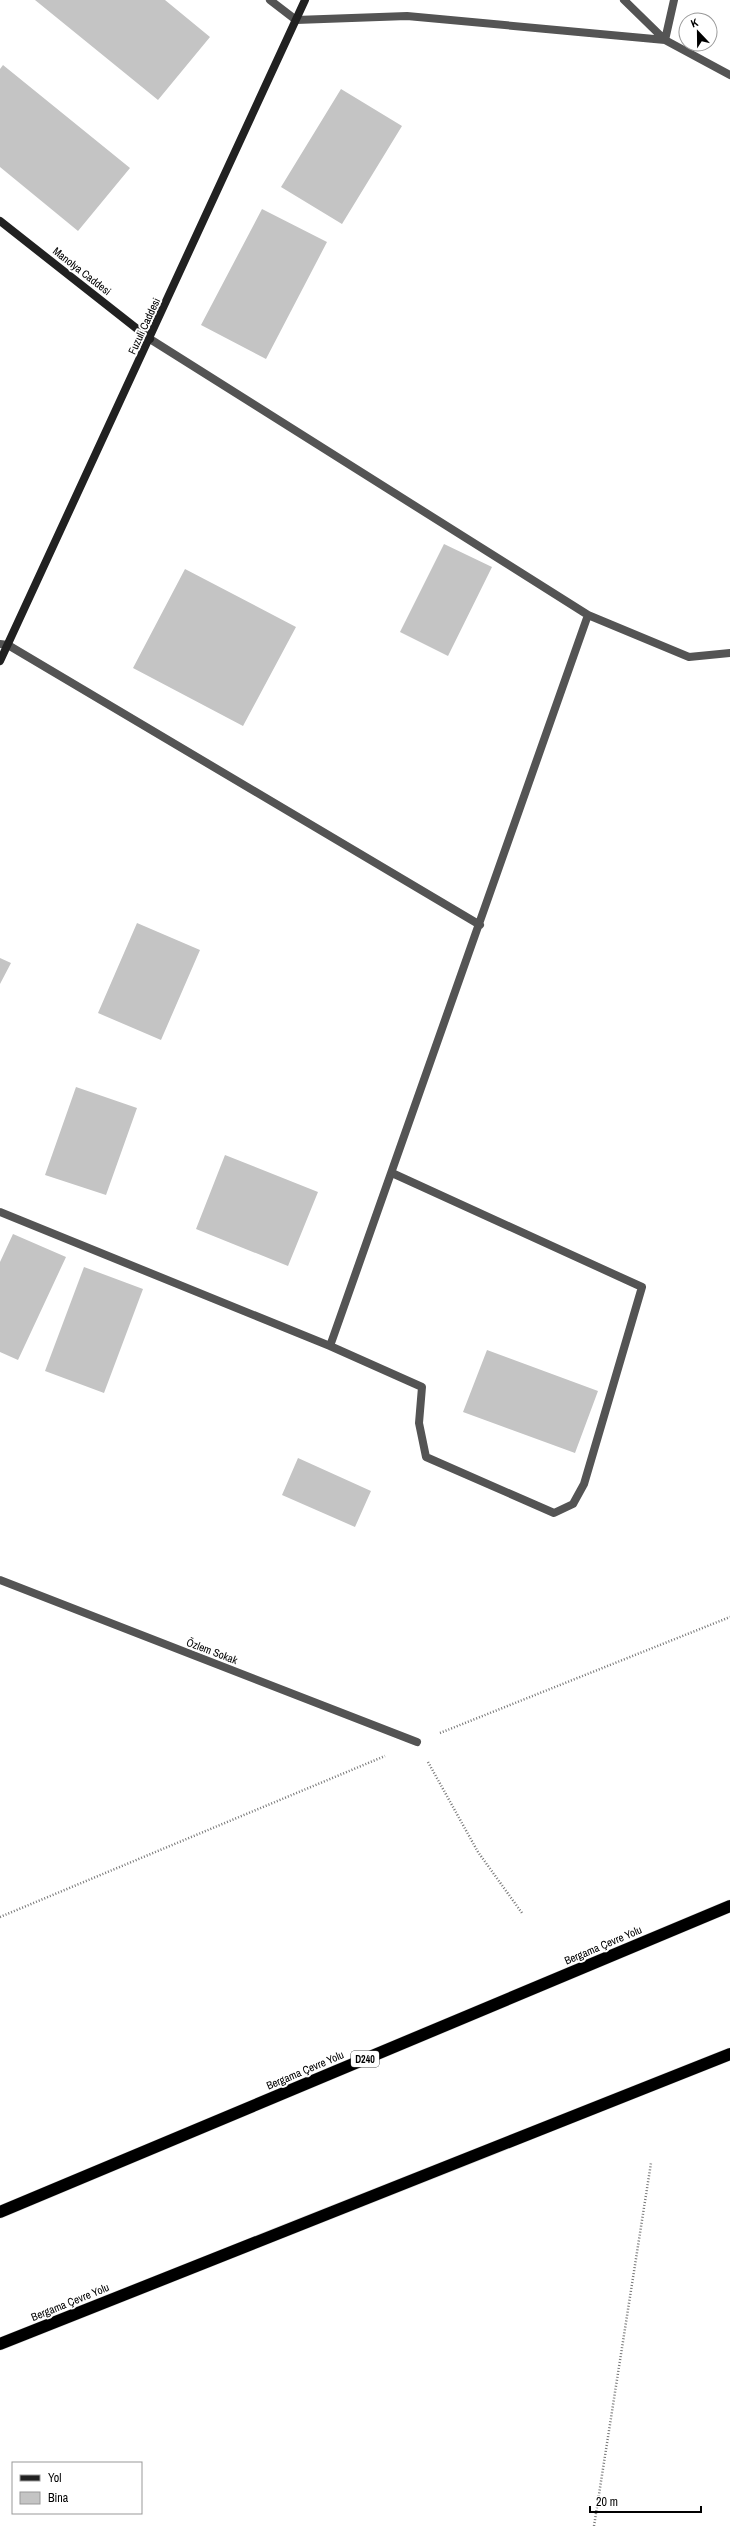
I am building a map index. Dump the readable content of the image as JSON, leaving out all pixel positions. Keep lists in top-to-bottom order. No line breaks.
{"streets":{"highway":["Bergama Çevre Yolu","D240"],"street":["Manolya Caddesi","Fuzuli Caddesi","Özlem Sokak"]},"crossings":[["Manolya Caddesi","Fuzuli Caddesi"]],"legend":["Yol","Bina"],"scale_bar":"20 m","north":"top"}
